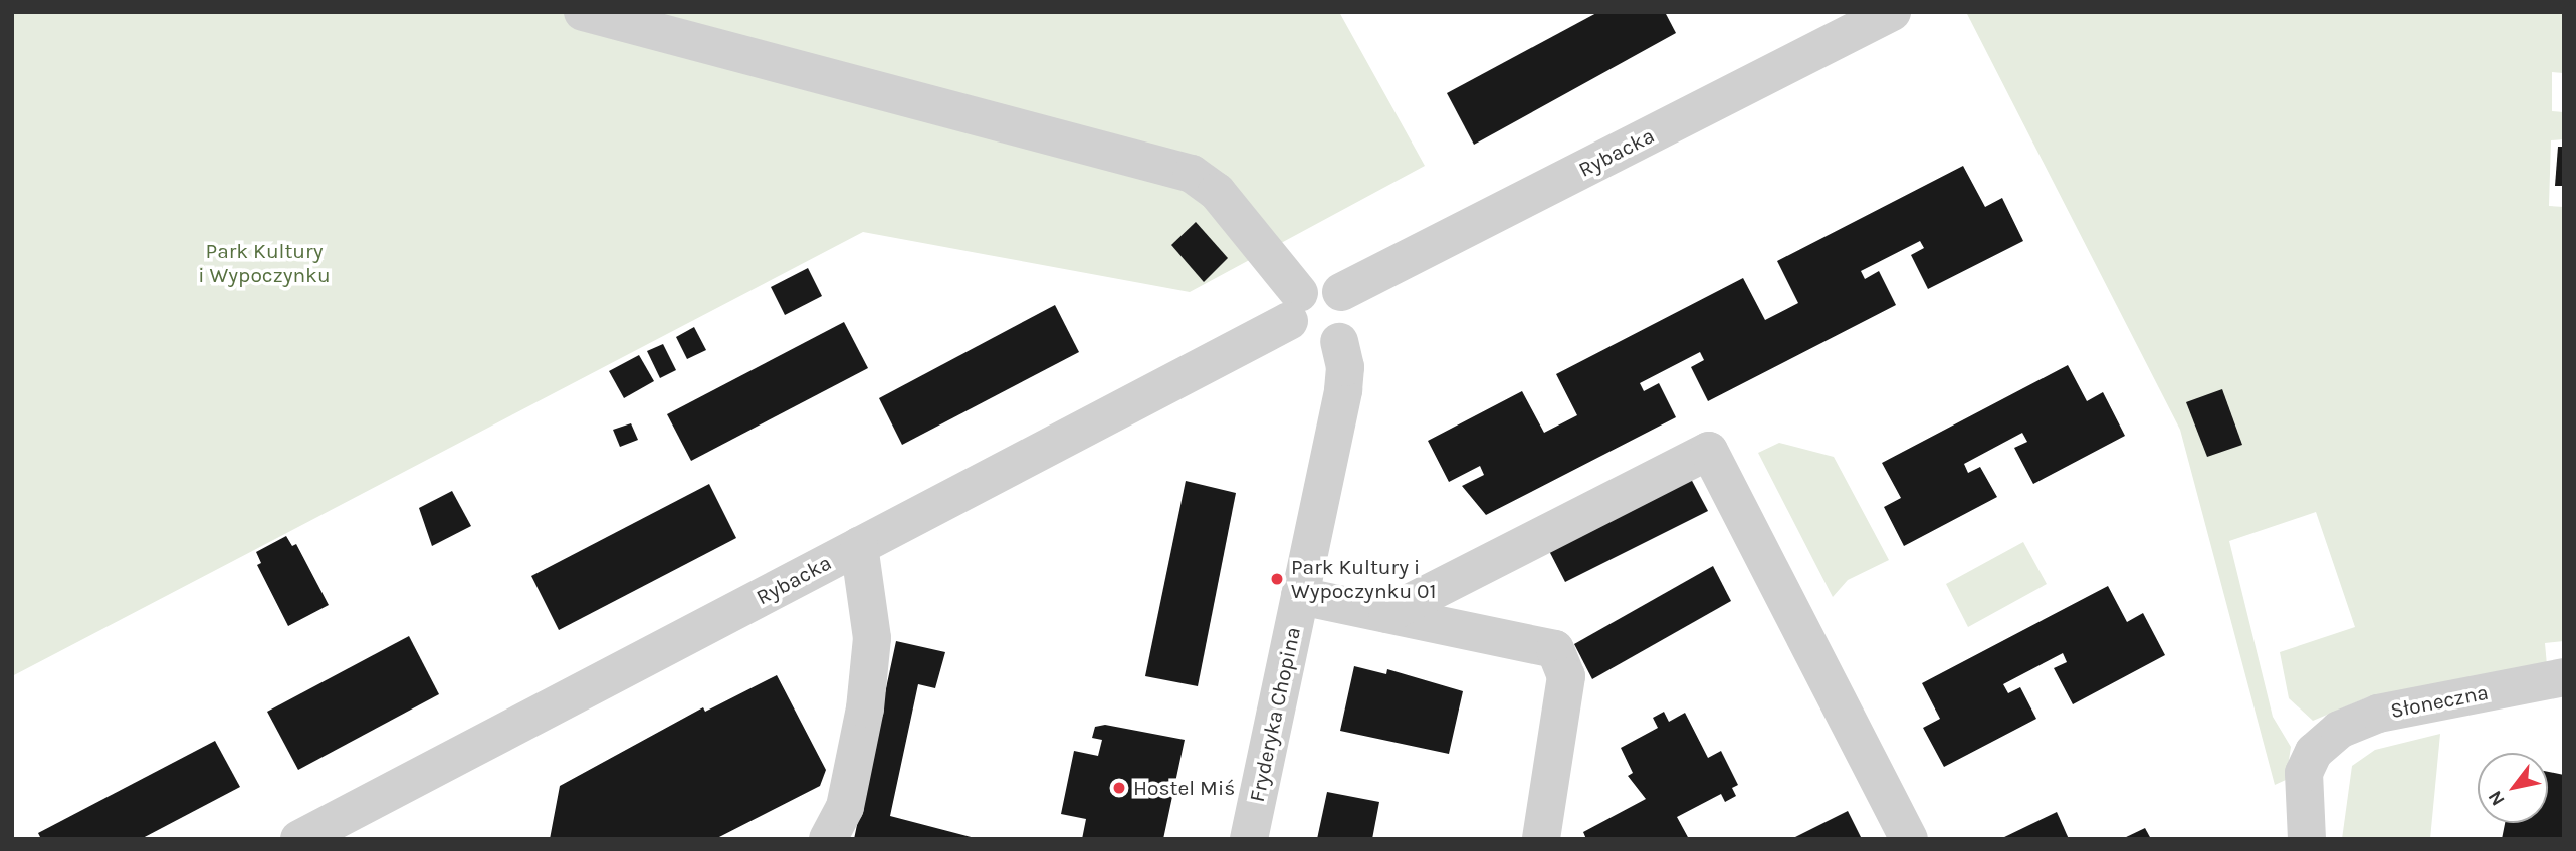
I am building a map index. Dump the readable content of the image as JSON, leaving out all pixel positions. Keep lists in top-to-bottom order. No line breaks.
{"streets":{"street":["Rybacka","Słoneczna","Fryderyka Chopina"]},"crossings":[["Rybacka","Fryderyka Chopina"]],"parks":["Park Kultury i Wypoczynku"],"places":["Park Kultury i Wypoczynku 01","Hostel Miś"],"north":"bottom left"}
